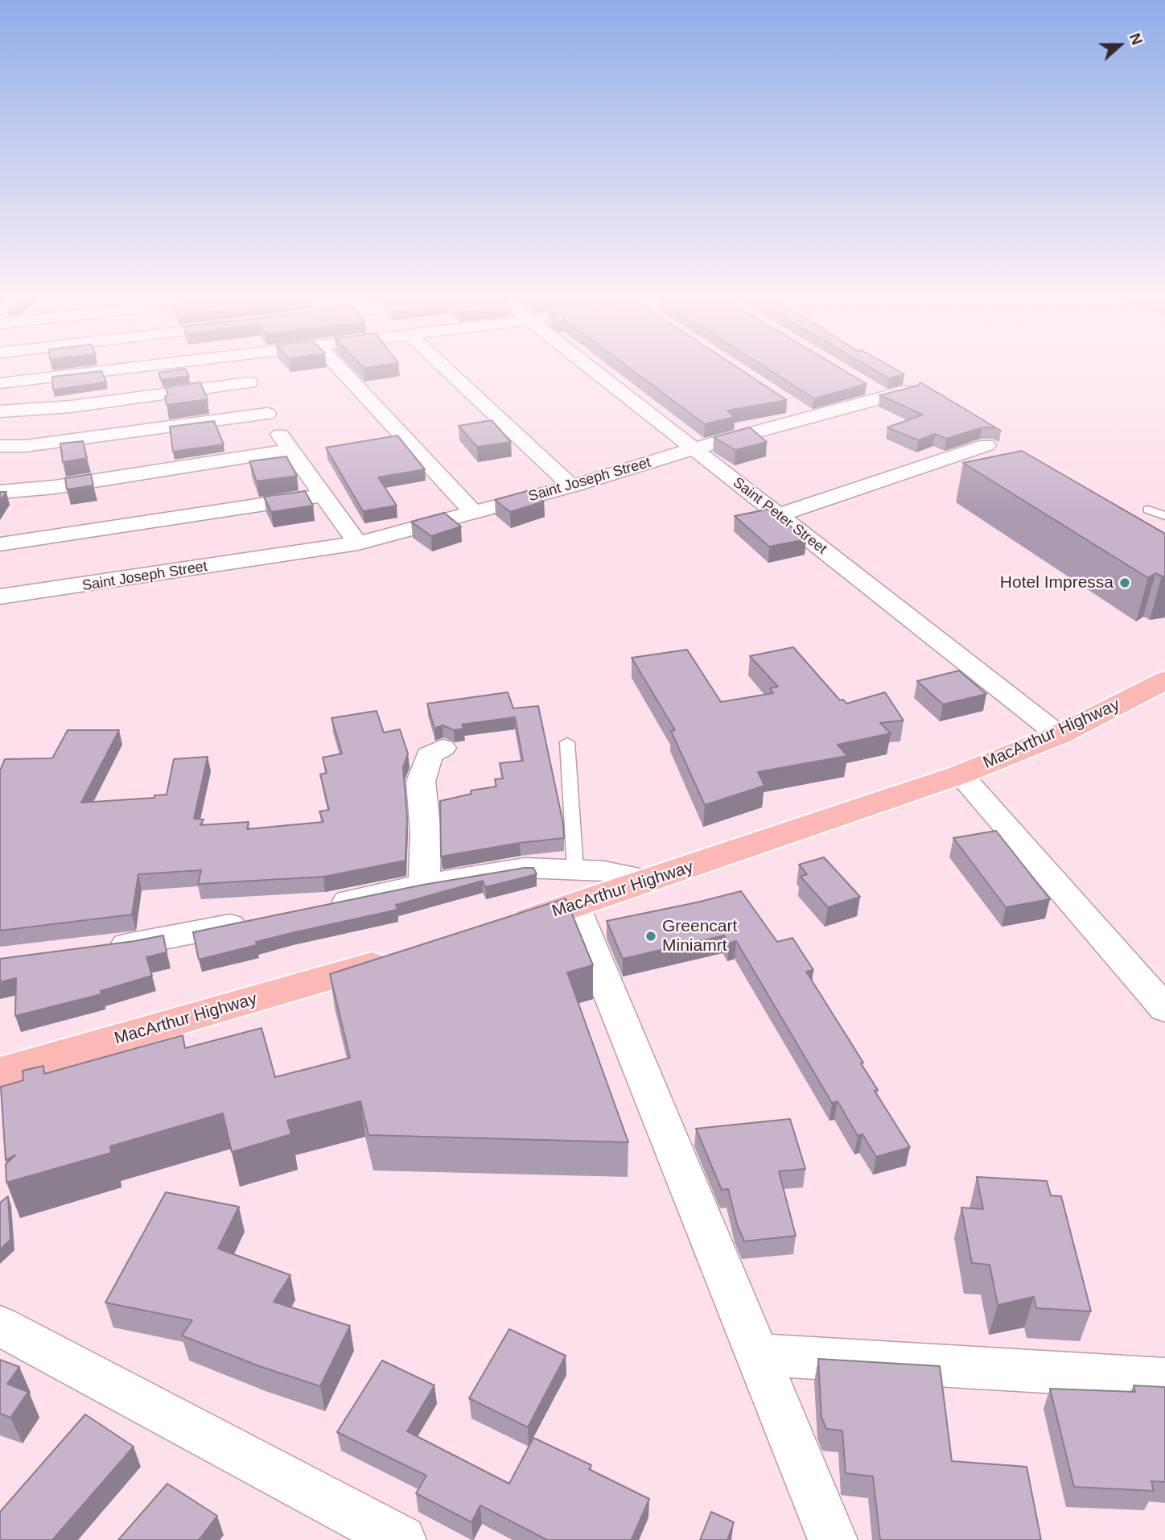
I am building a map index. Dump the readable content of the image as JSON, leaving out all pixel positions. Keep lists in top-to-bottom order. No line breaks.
{"streets":{"highway":["MacArthur Highway"],"street":["Saint Joseph Street","Saint Peter Street"]},"crossings":[["Saint Joseph Street","Saint Peter Street"],["Saint Peter Street","MacArthur Highway"]],"places":["Hotel Impressa","Greencart Miniamrt"],"north":"right"}
